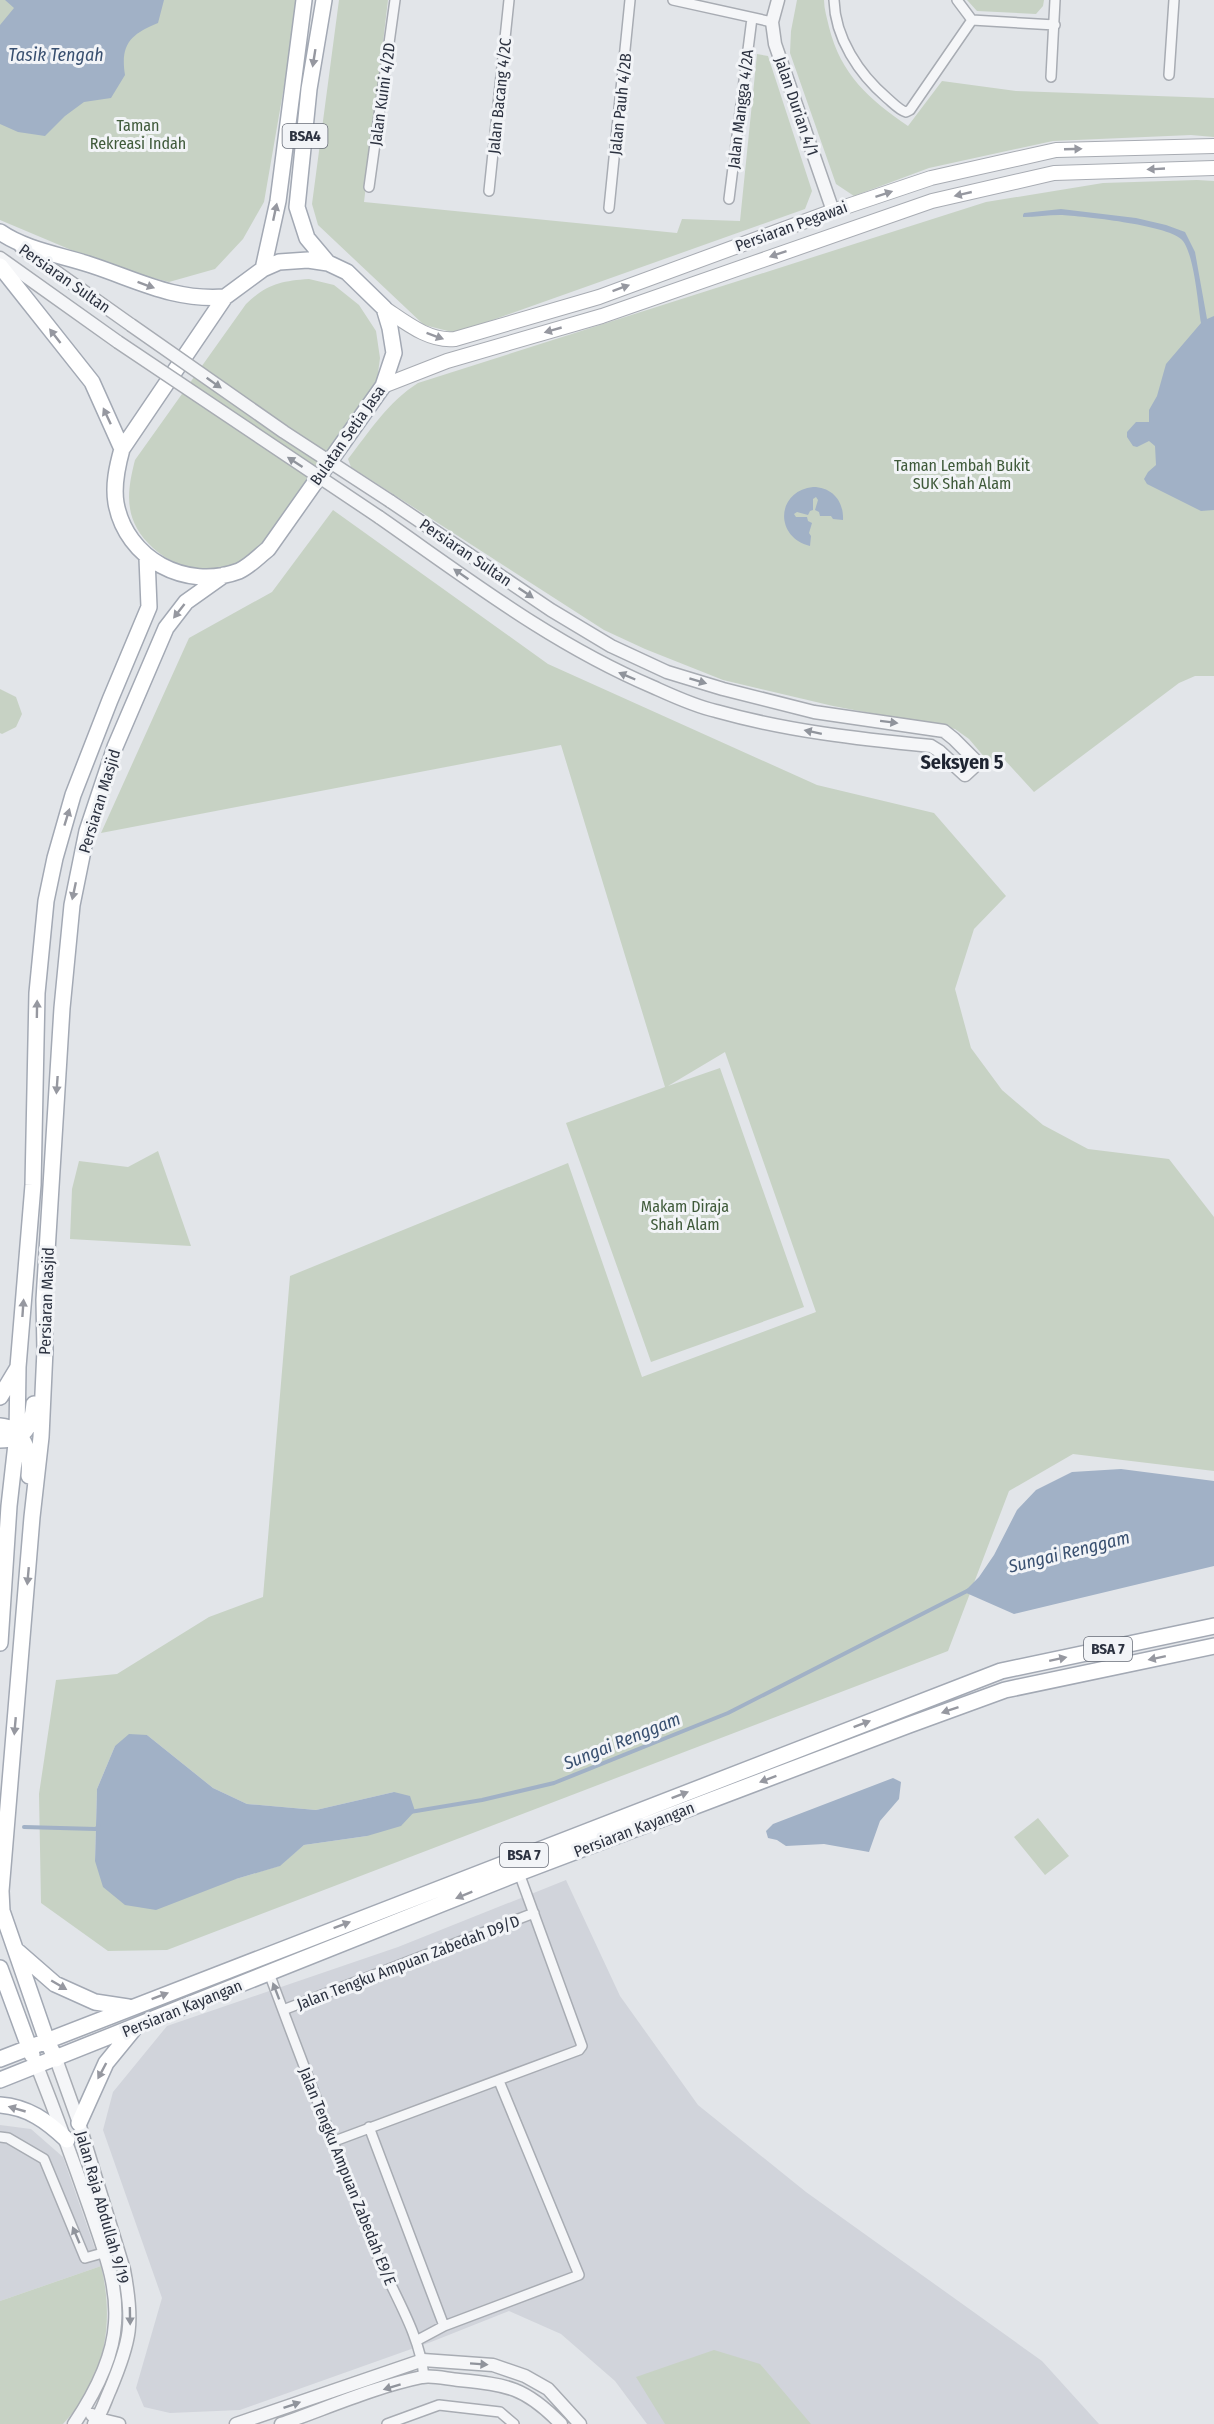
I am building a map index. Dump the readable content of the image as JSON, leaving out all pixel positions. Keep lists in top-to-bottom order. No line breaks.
{"streets":{"main road":["BSA4","Persiaran Pegawai","Bulatan Setia Jasa","Persiaran Masjid","BSA 7","Persiaran Kayangan"],"street":["Jalan Kuini 4/2D","Jalan Bacang 4/2C","Jalan Pauh 4/2B","Jalan Durian 4/1","Jalan Mangga 4/2A","Persiaran Sultan","Jalan Tengku Ampuan Zabedah D9/D","Jalan Tengku Ampuan Zabedah E9/E","Jalan Raja Abdullah 9/19"]},"crossings":[["Jalan Durian 4/1","Persiaran Pegawai"],["BSA4","Bulatan Setia Jasa"],["Persiaran Pegawai","Bulatan Setia Jasa"],["Bulatan Setia Jasa","Persiaran Masjid"],["Persiaran Masjid","Persiaran Kayangan"],["Persiaran Masjid","Jalan Raja Abdullah 9/19"],["Persiaran Kayangan","Jalan Tengku Ampuan Zabedah E9/E"],["Persiaran Kayangan","Jalan Raja Abdullah 9/19"],["Jalan Tengku Ampuan Zabedah D9/D","Jalan Tengku Ampuan Zabedah E9/E"]],"districts":["Seksyen 5"],"water":["Tasik Tengah","Sungai Renggam"],"parks":["Taman Rekreasi Indah","Taman Lembah Bukit SUK Shah Alam","Makam Diraja Shah Alam"]}
